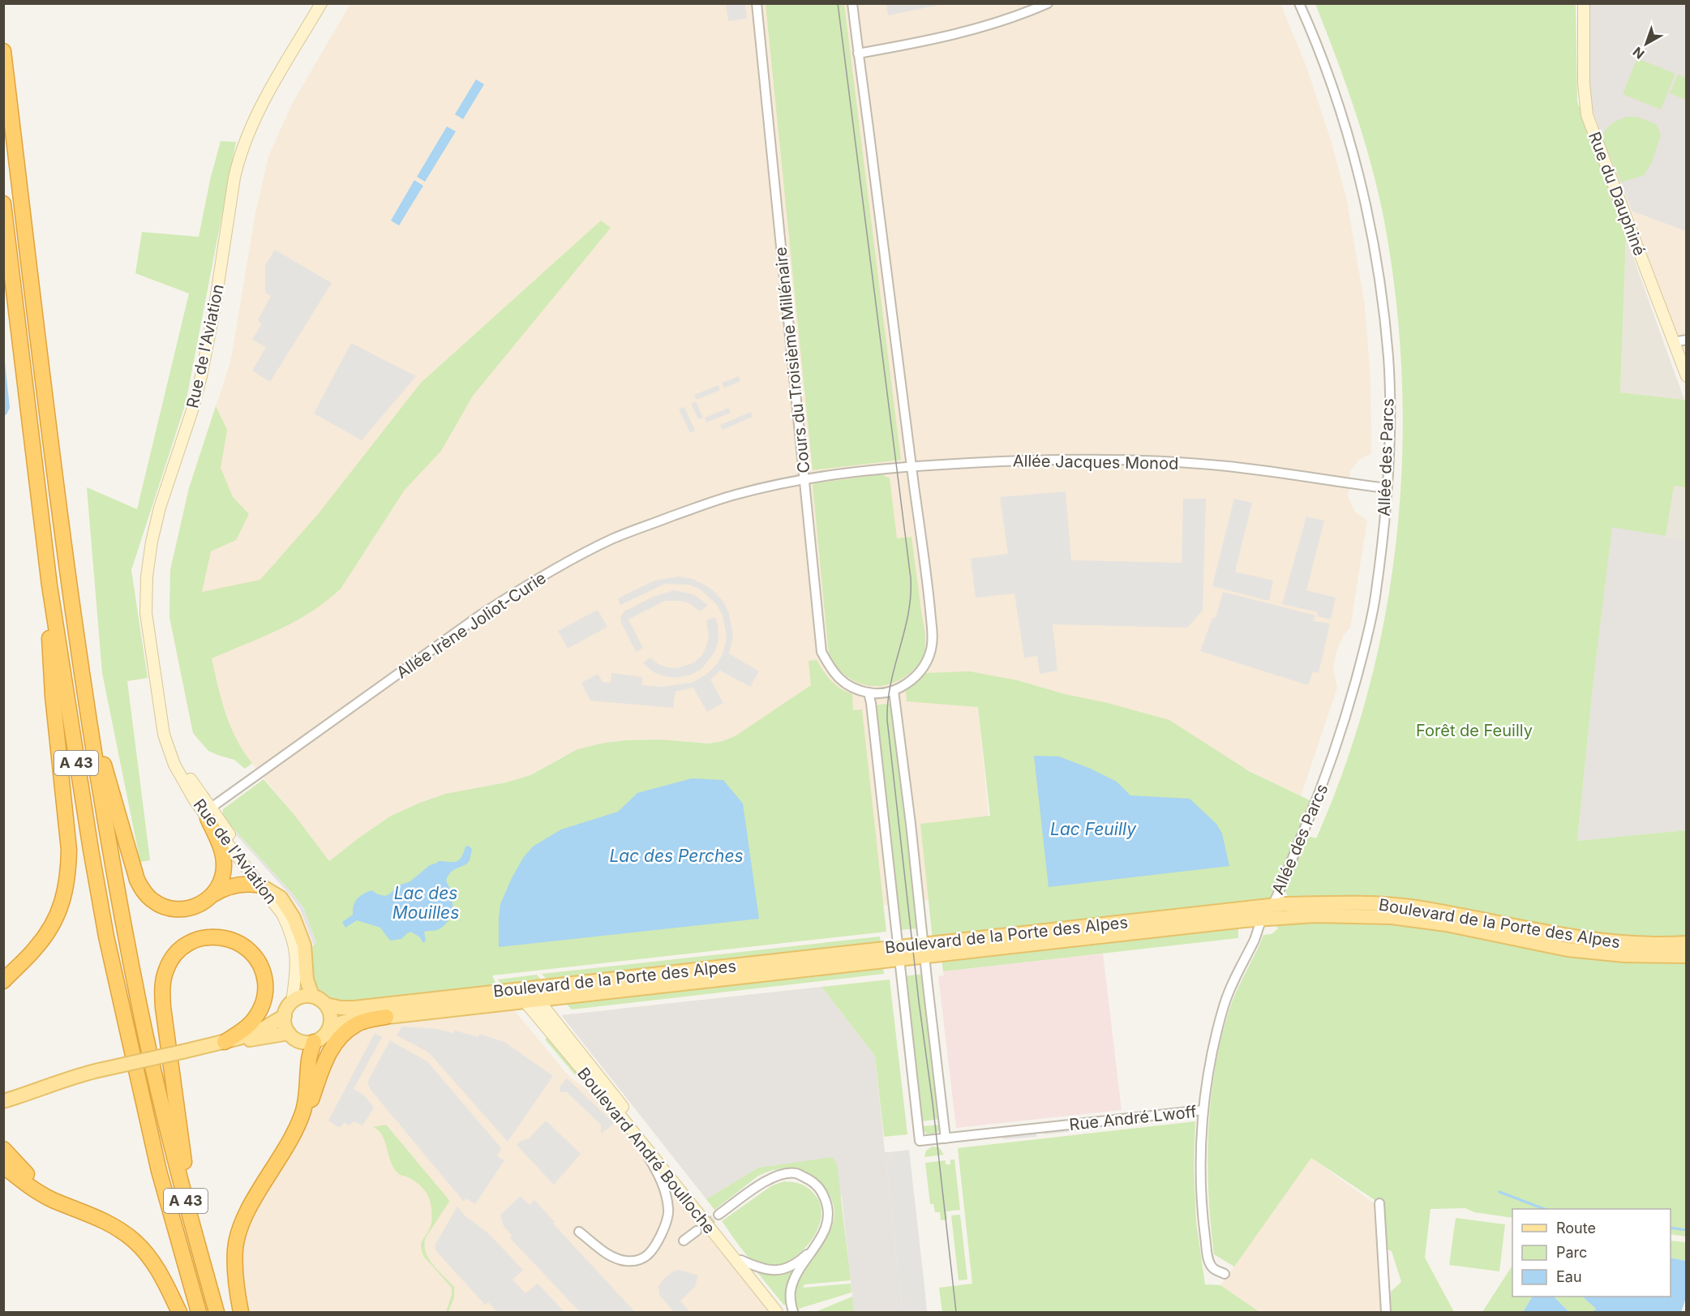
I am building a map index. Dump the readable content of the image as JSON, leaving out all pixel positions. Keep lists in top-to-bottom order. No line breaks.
{"streets":{"highway":["A 43"],"main road":["Rue de l'Aviation","Boulevard de la Porte des Alpes"],"street":["Rue du Dauphiné","Cours du Troisième Millénaire","Allée des Parcs","Allée Jacques Monod","Allée Irène Joliot-Curie","Rue André Lwoff","Boulevard André Boulloche"]},"crossings":[["Rue de l'Aviation","Allée Irène Joliot-Curie"],["Rue de l'Aviation","Boulevard de la Porte des Alpes"],["Cours du Troisième Millénaire","Allée Jacques Monod"],["Cours du Troisième Millénaire","Allée Irène Joliot-Curie"],["Allée des Parcs","Allée Jacques Monod"],["Allée des Parcs","Boulevard de la Porte des Alpes"],["Allée Jacques Monod","Allée Irène Joliot-Curie"],["Boulevard de la Porte des Alpes","Rue André Lwoff"],["Boulevard de la Porte des Alpes","Boulevard André Boulloche"]],"water":["Lac Feuilly","Lac des Perches","Lac des Mouilles"],"parks":["Forêt de Feuilly"],"legend":["Route","Parc","Eau"],"north":"bottom left"}
